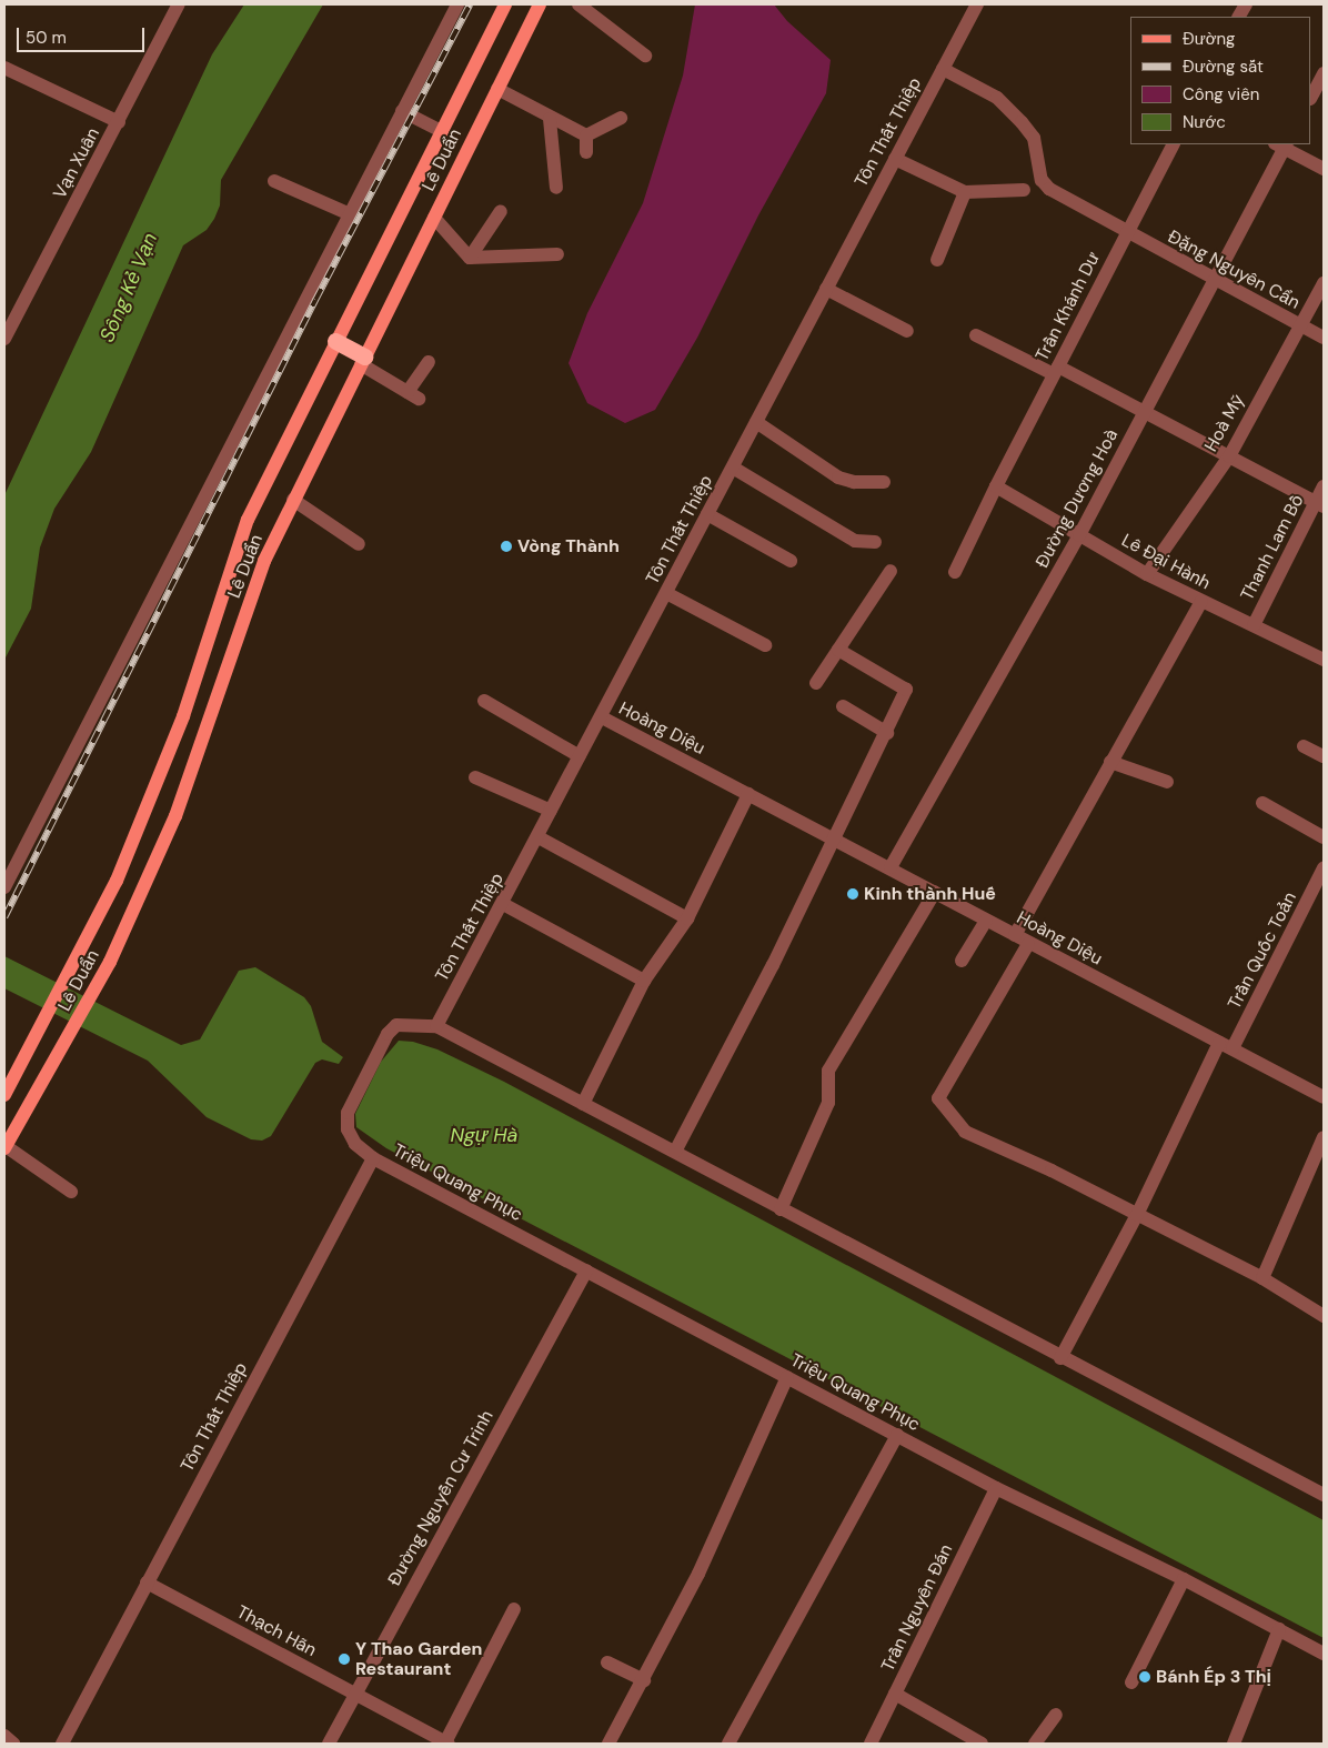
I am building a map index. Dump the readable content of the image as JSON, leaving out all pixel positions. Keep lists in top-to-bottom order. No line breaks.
{"streets":{"main road":["Lê Duẩn"],"street":["Tôn Thất Thiệp","Vạn Xuân","Đặng Nguyên Cẩn","Trần Khánh Dư","Hoà Mỹ","Đường Dương Hoà","Thanh Lam Bồ","Lê Đại Hành","Hoàng Diệu","Trần Quốc Toản","Triệu Quang Phục","Đường Nguyễn Cư Trinh","Trần Nguyên Đán","Thạch Hãn"]},"crossings":[["Tôn Thất Thiệp","Đặng Nguyên Cẩn"],["Tôn Thất Thiệp","Hoàng Diệu"],["Tôn Thất Thiệp","Triệu Quang Phục"],["Tôn Thất Thiệp","Thạch Hãn"],["Đặng Nguyên Cẩn","Trần Khánh Dư"],["Đặng Nguyên Cẩn","Hoà Mỹ"],["Đặng Nguyên Cẩn","Đường Dương Hoà"],["Trần Khánh Dư","Lê Đại Hành"],["Hoà Mỹ","Lê Đại Hành"],["Đường Dương Hoà","Lê Đại Hành"],["Đường Dương Hoà","Hoàng Diệu"],["Thanh Lam Bồ","Lê Đại Hành"],["Hoàng Diệu","Trần Quốc Toản"],["Triệu Quang Phục","Đường Nguyễn Cư Trinh"],["Triệu Quang Phục","Trần Nguyên Đán"],["Đường Nguyễn Cư Trinh","Thạch Hãn"]],"water":["Sông Kẻ Vạn","Ngự Hà"],"places":["Vòng Thành","Kinh thành Huế","Y Thao Garden Restaurant","Bánh Ép 3 Thị"],"legend":["Đường","Đường sắt","Công viên","Nước"],"scale_bar":"50 m"}
